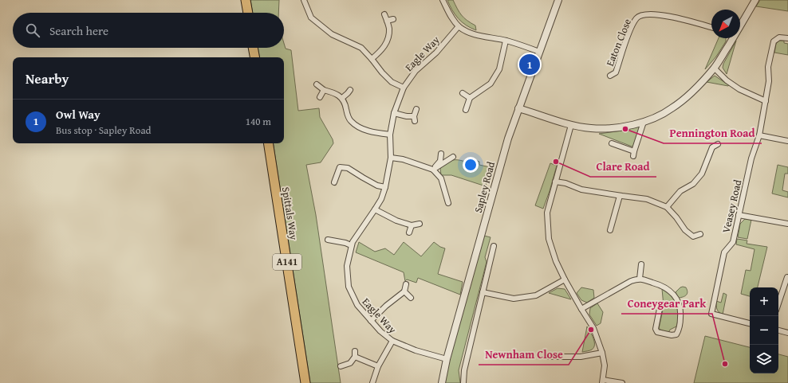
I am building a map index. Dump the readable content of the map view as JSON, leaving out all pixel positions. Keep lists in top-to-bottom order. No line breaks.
{"streets":{"highway":["Spittals Way","A141"],"street":["Eaton Close","Eagle Way","Sapley Road","Veasey Road"]},"crossings":[["Eagle Way","Sapley Road"]],"places":["Pennington Road","Clare Road","Newnham Close","Coneygear Park"],"north":"bottom left","page":{"search":"Search here","pins":"1","heading":"Nearby","list":[{"mark":"1","name":"Owl Way","note":"Bus stop · Sapley Road","value":"140 m"}],"map_buttons":["+","−"]}}
